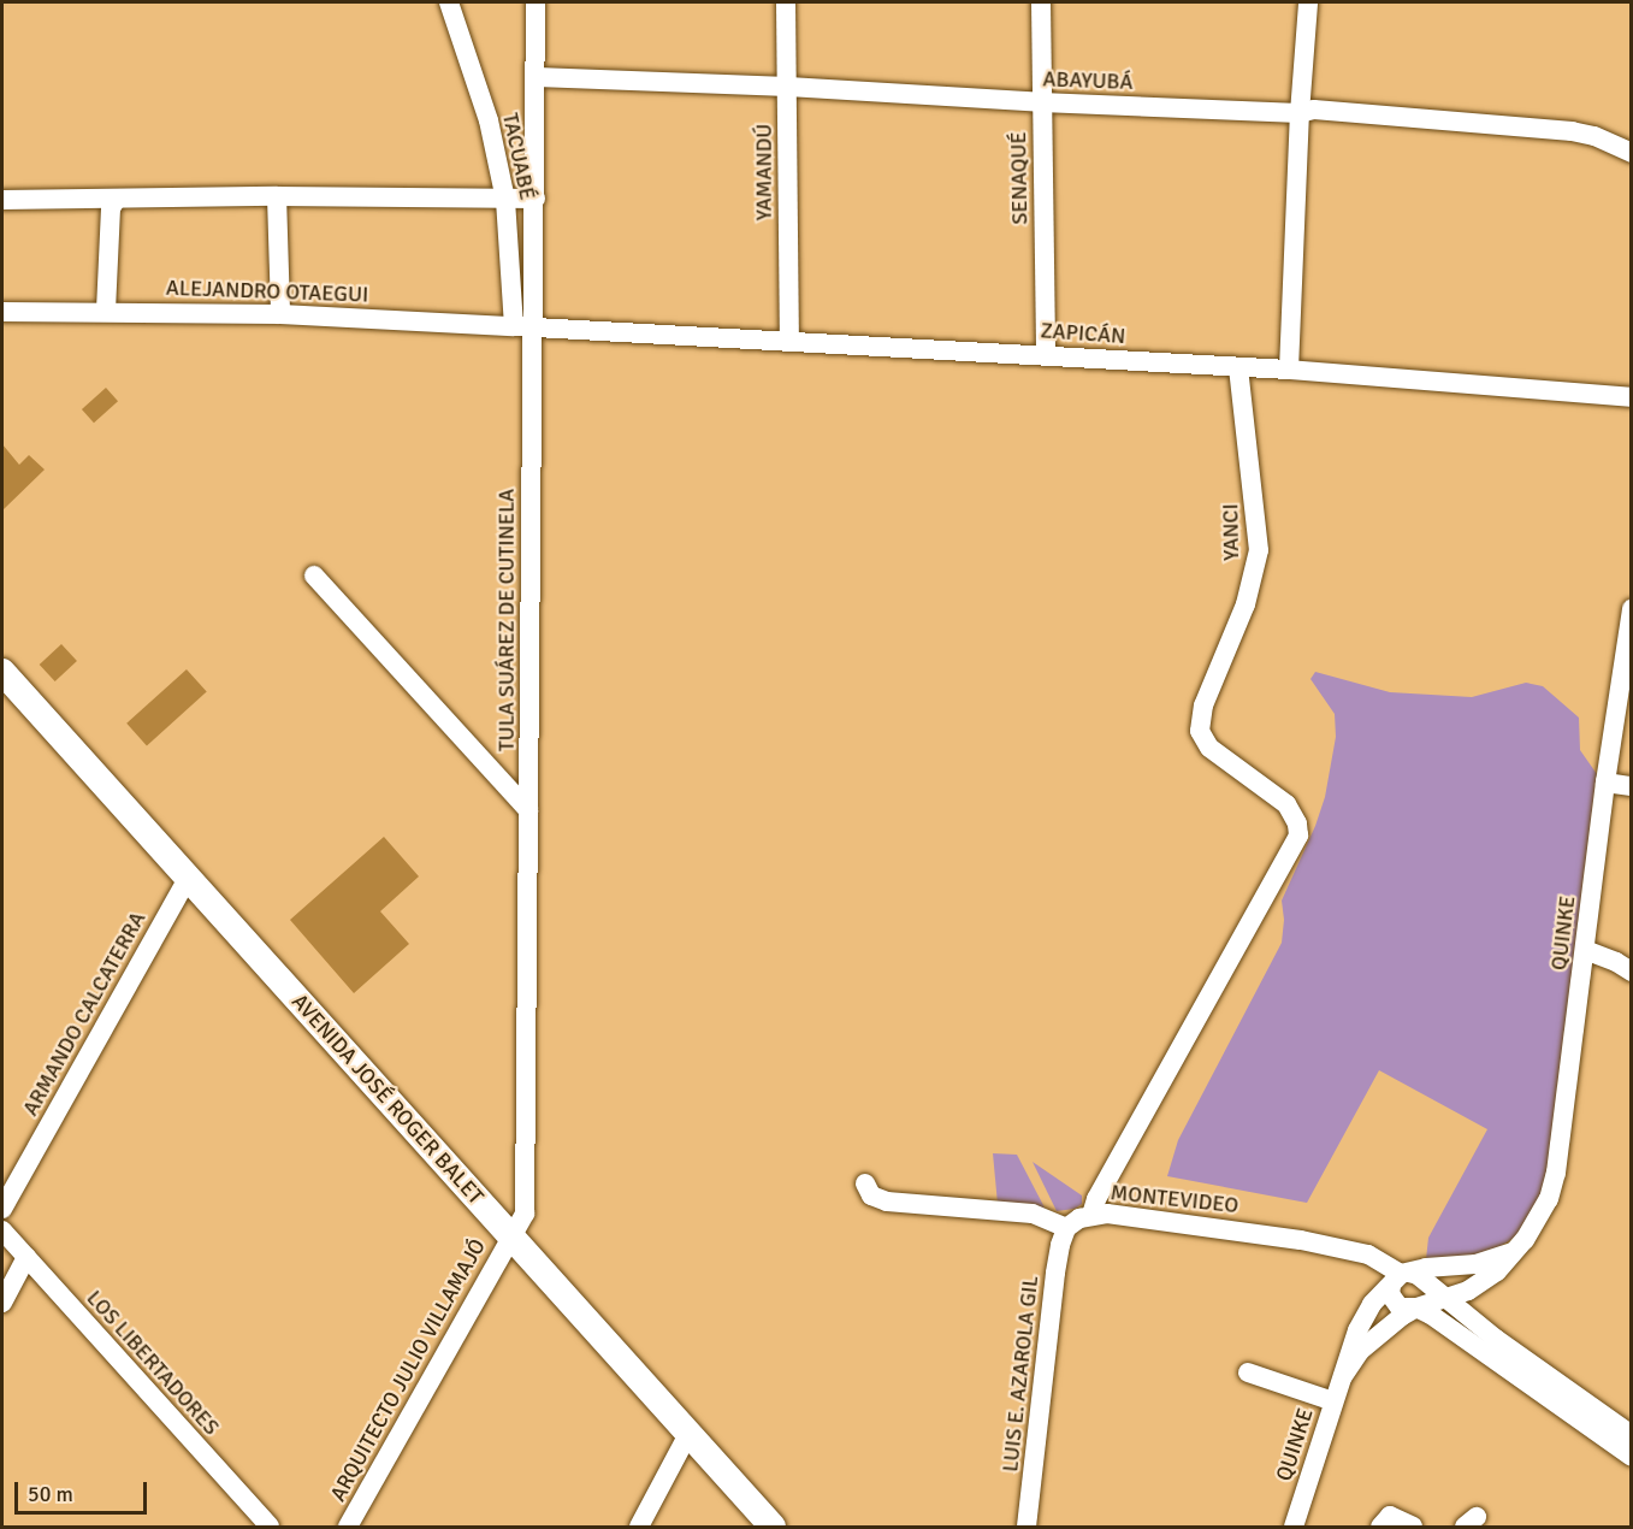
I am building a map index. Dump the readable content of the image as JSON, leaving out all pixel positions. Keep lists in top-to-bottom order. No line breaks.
{"streets":{"street":["ABAYUBÁ","TACUABÉ","YAMANDÚ","SENAQUÉ","ALEJANDRO OTAEGUI","ZAPICÁN","YANCI","TULA SUÁREZ DE CUTINELA","QUINKE","ARMANDO CALCATERRA","AVENIDA JOSÉ ROGER BALET","MONTEVIDEO","LOS LIBERTADORES","ARQUITECTO JULIO VILLAMAJÓ","LUIS E. AZAROLA GIL"]},"crossings":[["ABAYUBÁ","YAMANDÚ"],["ABAYUBÁ","SENAQUÉ"],["ABAYUBÁ","TULA SUÁREZ DE CUTINELA"],["TACUABÉ","ALEJANDRO OTAEGUI"],["TACUABÉ","ZAPICÁN"],["TACUABÉ","TULA SUÁREZ DE CUTINELA"],["YAMANDÚ","ZAPICÁN"],["SENAQUÉ","ZAPICÁN"],["ALEJANDRO OTAEGUI","ZAPICÁN"],["ALEJANDRO OTAEGUI","TULA SUÁREZ DE CUTINELA"],["ZAPICÁN","YANCI"],["ZAPICÁN","TULA SUÁREZ DE CUTINELA"],["YANCI","MONTEVIDEO"],["TULA SUÁREZ DE CUTINELA","AVENIDA JOSÉ ROGER BALET"],["TULA SUÁREZ DE CUTINELA","ARQUITECTO JULIO VILLAMAJÓ"],["QUINKE","MONTEVIDEO"],["ARMANDO CALCATERRA","AVENIDA JOSÉ ROGER BALET"],["AVENIDA JOSÉ ROGER BALET","ARQUITECTO JULIO VILLAMAJÓ"],["MONTEVIDEO","LUIS E. AZAROLA GIL"]],"scale_bar":"50 m"}
